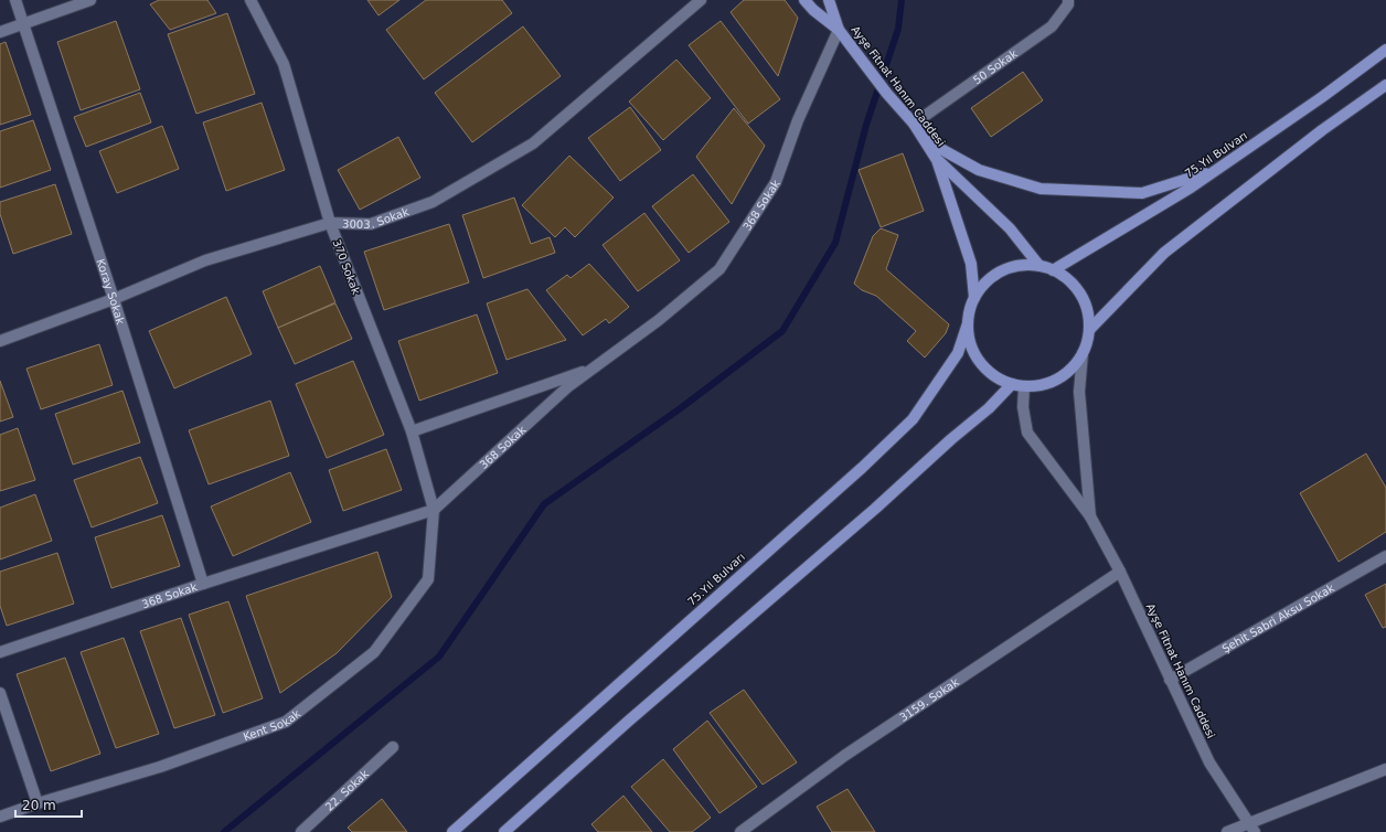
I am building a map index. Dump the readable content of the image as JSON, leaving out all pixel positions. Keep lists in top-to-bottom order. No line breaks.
{"streets":{"main road":["Ayşe Fitnat Hanım Caddesi","75.Yıl Bulvarı"],"street":["50 Sokak","368 Sokak","3003. Sokak","370 Sokak","Koray Sokak","Şehit Sabri Aksu Sokak","3159. Sokak","Kent Sokak","22. Sokak"]},"crossings":[["50 Sokak","Ayşe Fitnat Hanım Caddesi"],["Ayşe Fitnat Hanım Caddesi","75.Yıl Bulvarı"],["Ayşe Fitnat Hanım Caddesi","368 Sokak"],["Ayşe Fitnat Hanım Caddesi","Şehit Sabri Aksu Sokak"],["Ayşe Fitnat Hanım Caddesi","3159. Sokak"],["368 Sokak","370 Sokak"],["368 Sokak","Koray Sokak"],["368 Sokak","Kent Sokak"],["3003. Sokak","370 Sokak"],["3003. Sokak","Koray Sokak"],["370 Sokak","Kent Sokak"]],"scale_bar":"20 m"}
